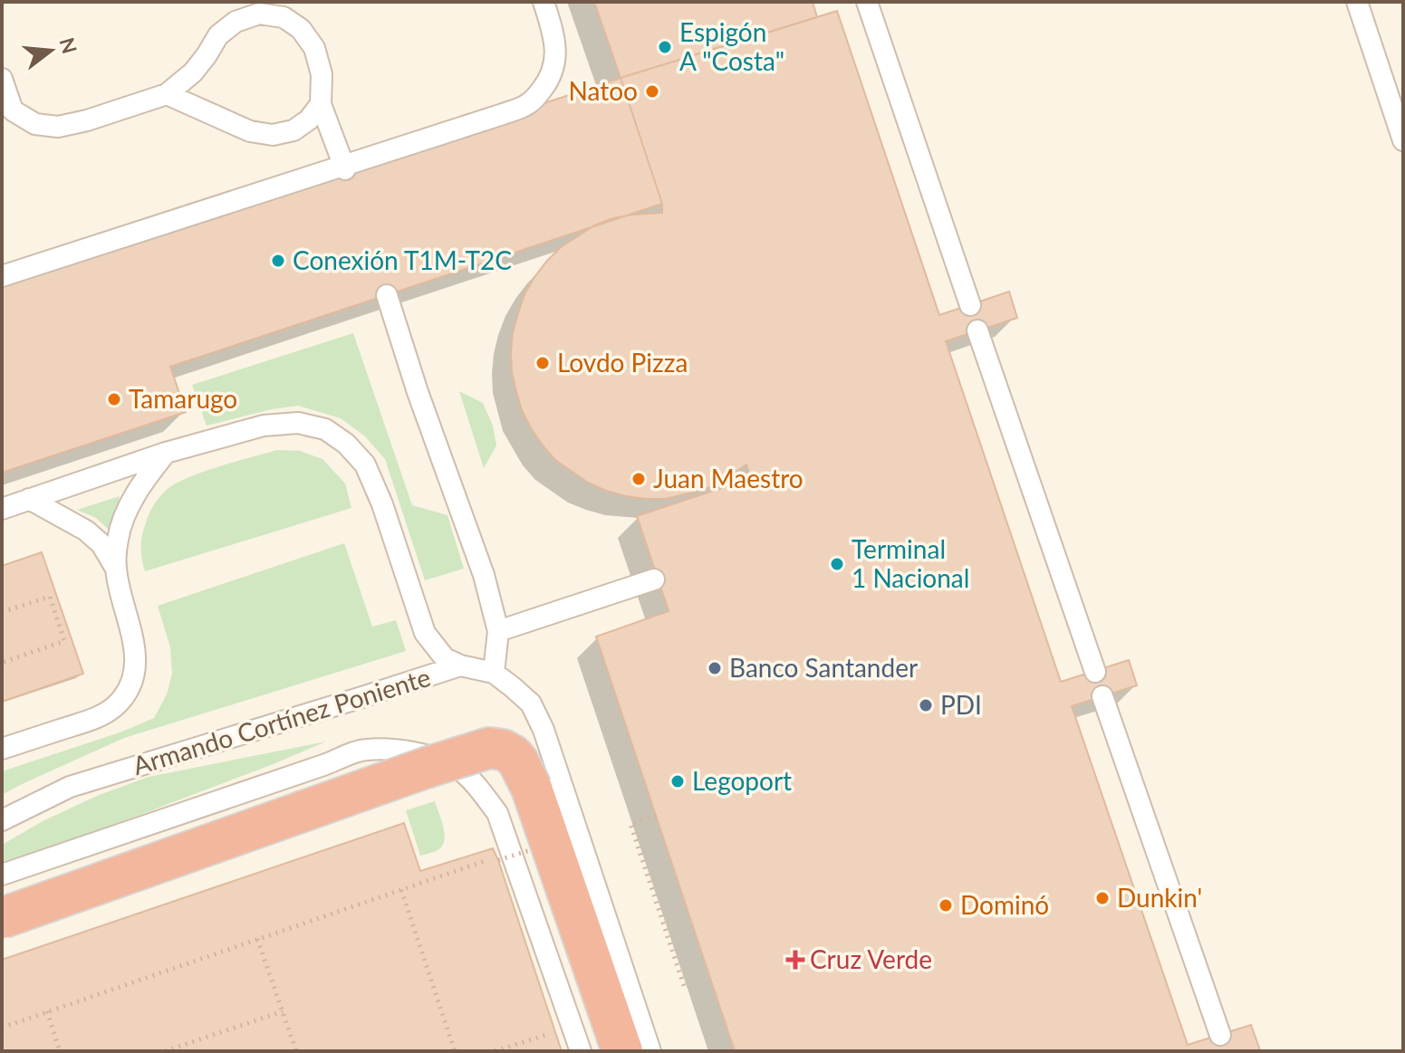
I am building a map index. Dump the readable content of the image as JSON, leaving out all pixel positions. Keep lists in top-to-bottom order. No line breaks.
{"streets":{"lane":["Armando Cortínez Poniente"]},"places":{"other":["Espigón A \"Costa\"","Natoo","Conexión T1M-T2C","Lovdo Pizza","Tamarugo","Juan Maestro","Terminal 1 Nacional","Banco Santander","PDI","Legoport","Dunkin'","Dominó"],"health":["Cruz Verde"]},"north":"right"}
